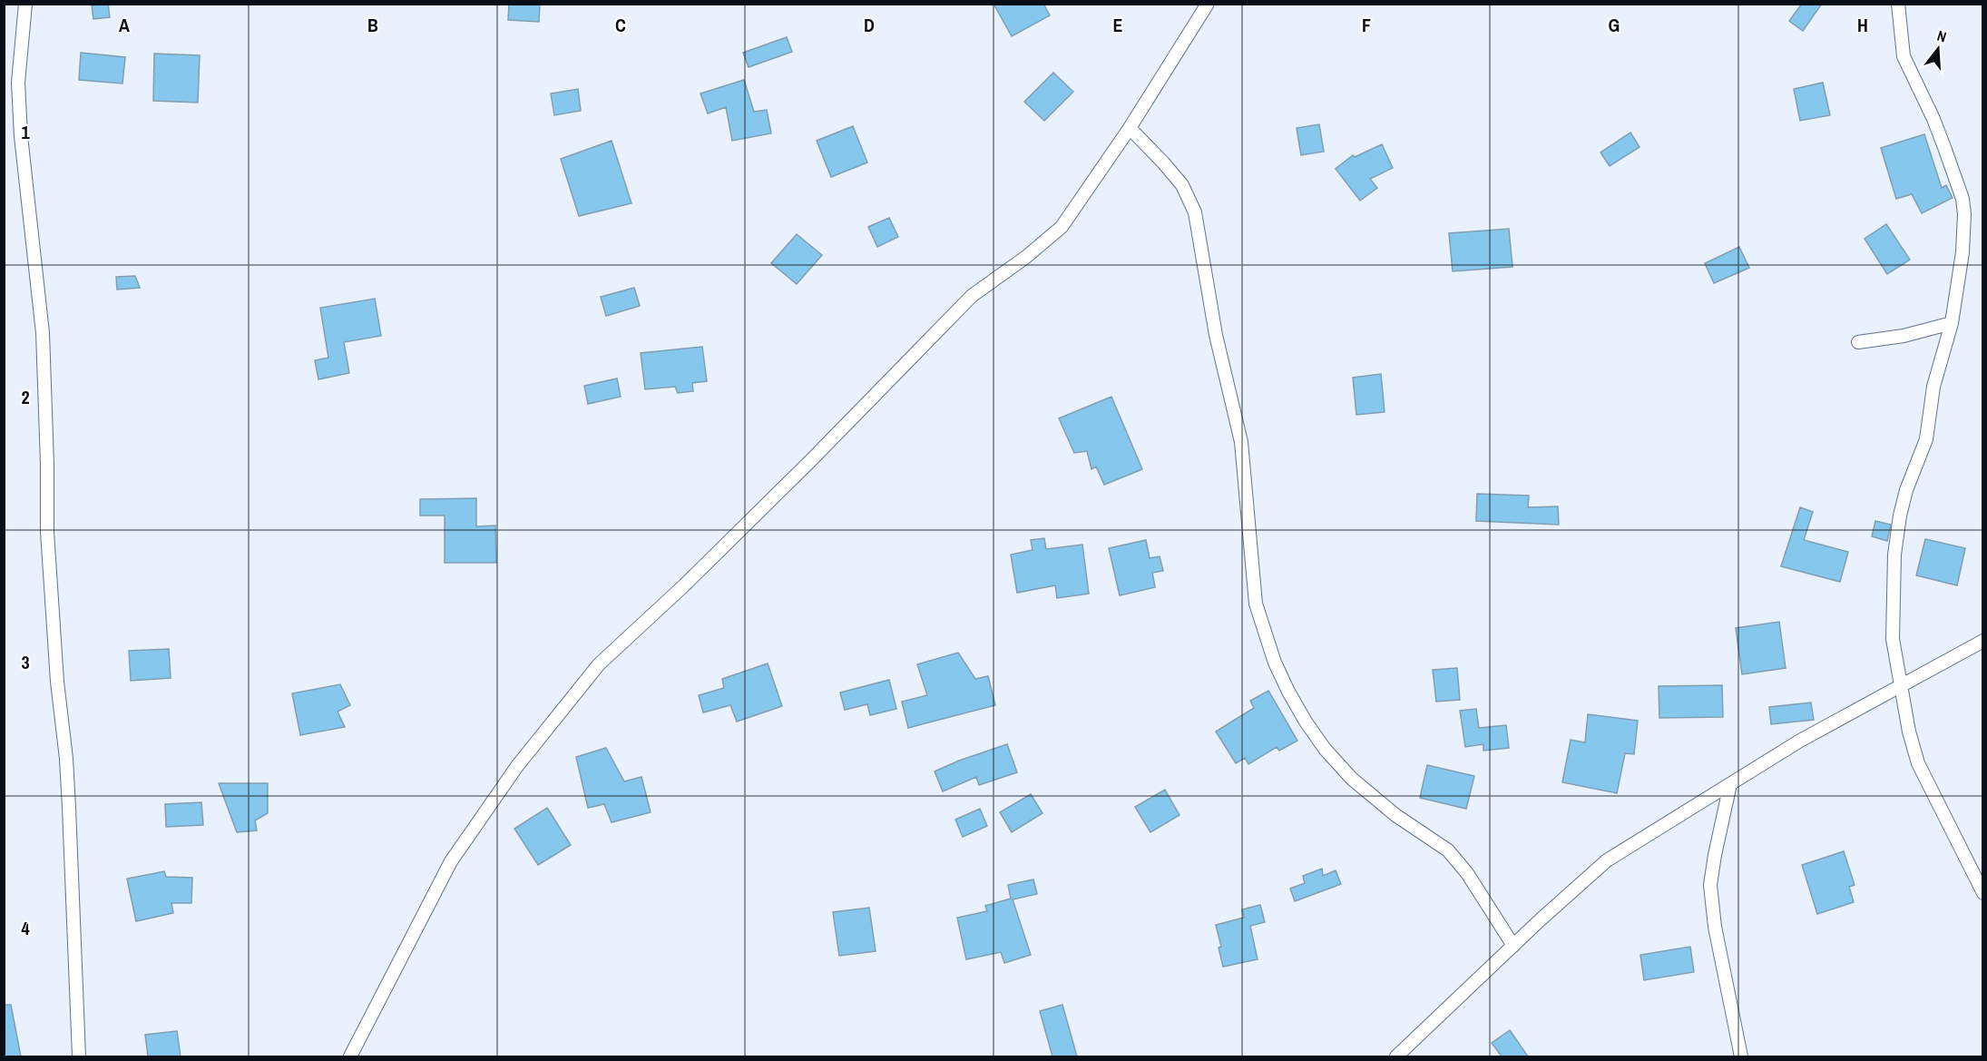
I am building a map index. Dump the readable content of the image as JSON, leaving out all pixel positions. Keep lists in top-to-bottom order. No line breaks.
{"north":"top","grid":{"columns":["A","B","C","D","E","F","G","H"],"rows":["1","2","3","4"]}}
